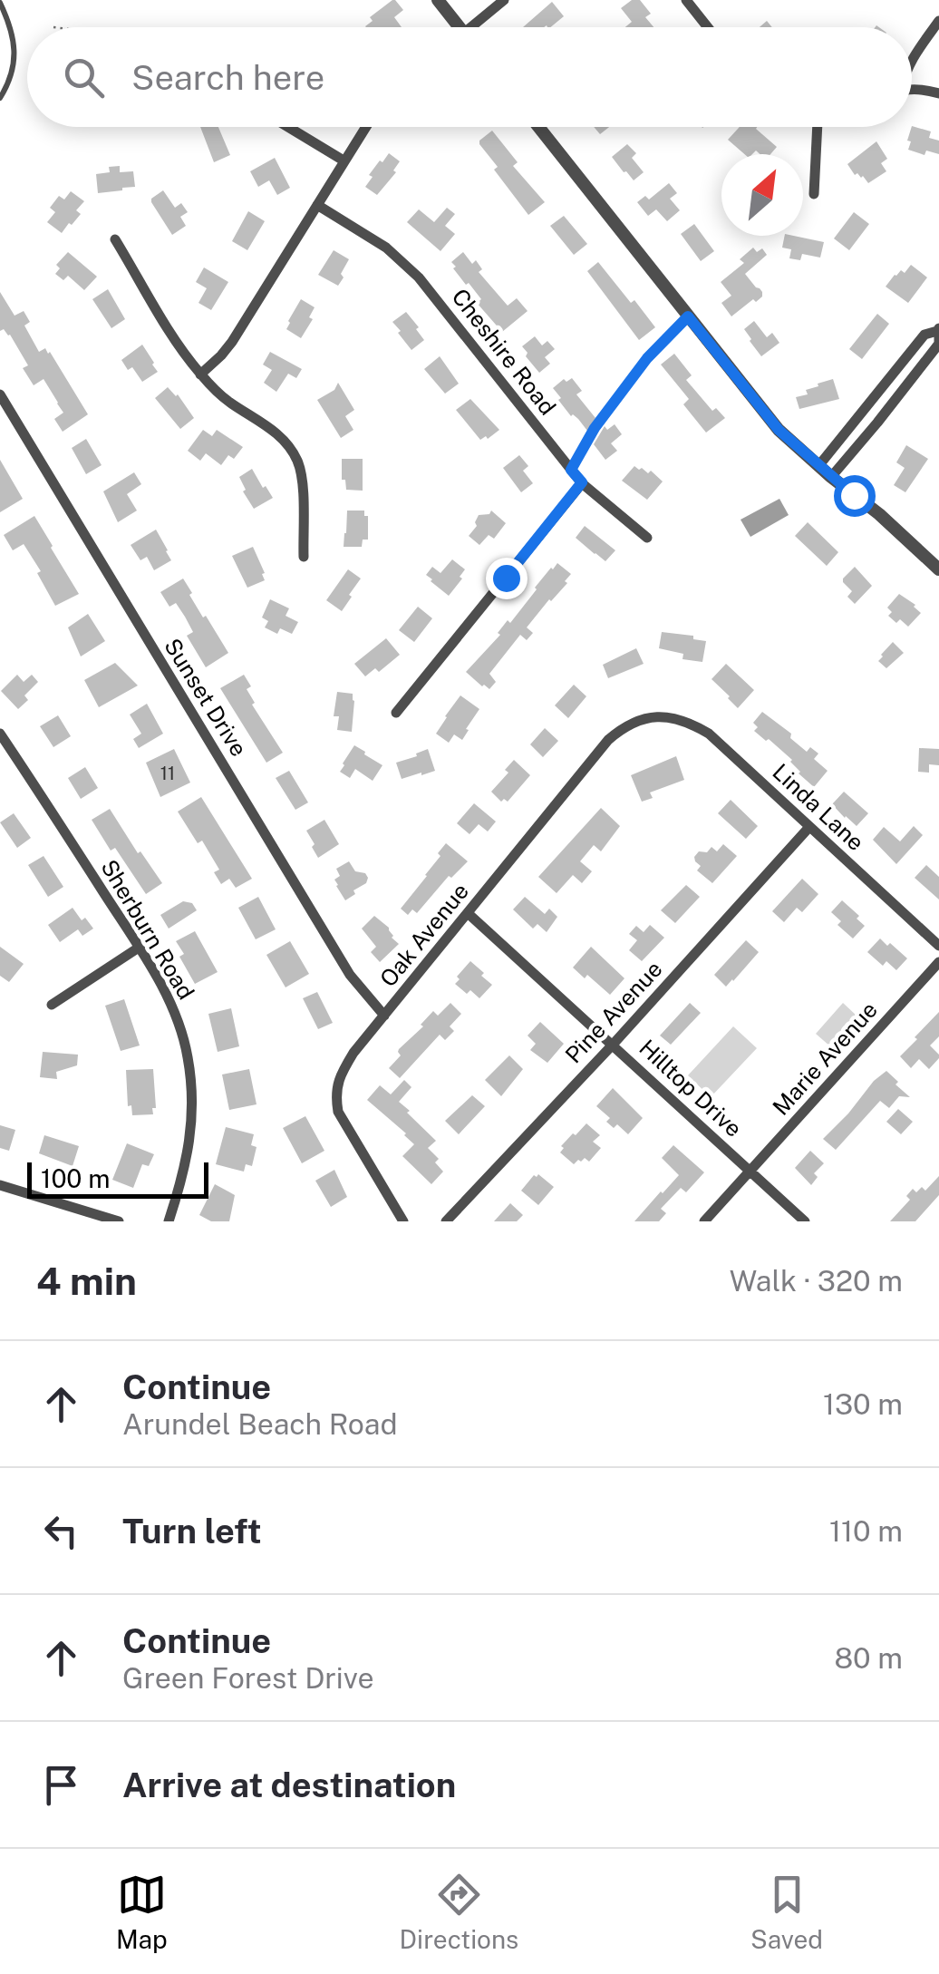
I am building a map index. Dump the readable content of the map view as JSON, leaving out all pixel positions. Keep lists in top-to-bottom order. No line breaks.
{"streets":{"street":["Cheshire Road","Sunset Drive","Linda Lane","Sherburn Road","Oak Avenue","Pine Avenue","Marie Avenue","Hilltop Drive"]},"crossings":[["Sunset Drive","Oak Avenue"],["Linda Lane","Oak Avenue"],["Linda Lane","Pine Avenue"],["Oak Avenue","Hilltop Drive"],["Pine Avenue","Hilltop Drive"],["Marie Avenue","Hilltop Drive"]],"house_numbers":["11"],"scale_bar":"100 m","north":"top right","page":{"search":"Search here","scale":"100 m","heading":["4 min","Walk · 320 m"],"list":[["Continue","Arundel Beach Road","130 m"],["Turn left","110 m"],["Continue","Green Forest Drive","80 m"],"Arrive at destination"],"nav":["Map","Directions","Saved"]}}
